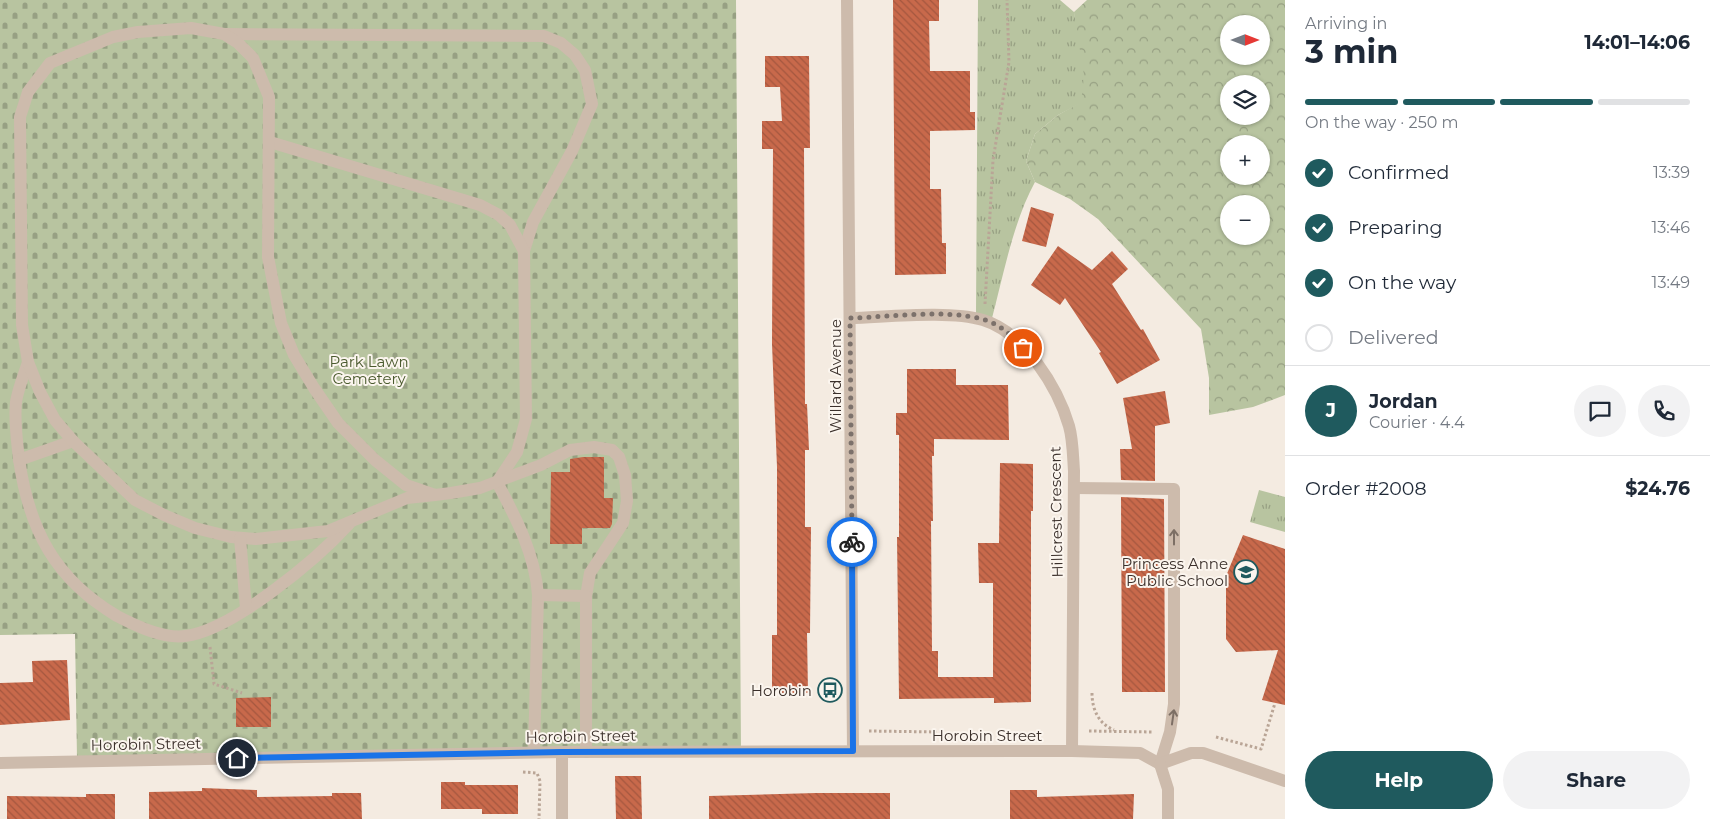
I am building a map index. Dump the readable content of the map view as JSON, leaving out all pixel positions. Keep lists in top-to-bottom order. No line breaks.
{"streets":{"street":["Willard Avenue","Hillcrest Crescent","Horobin Street"]},"crossings":[["Willard Avenue","Hillcrest Crescent"],["Willard Avenue","Horobin Street"],["Hillcrest Crescent","Horobin Street"]],"parks":["Park Lawn Cemetery"],"places":{"school or university":["Princess Anne Public School"],"bus stop":["Horobin"]},"north":"right","page":{"heading":["3 min","Arriving in","14:01–14:06"],"panel":["Jordan","Courier · 4.4","Order #2008","$24.76"],"map_buttons":["+","−"],"bar":"On the way · 250 m","list":[["Confirmed","13:39"],["Preparing","13:46"],["On the way","13:49"],"Delivered"],"round":"J","buttons":["Help","Share"]}}
